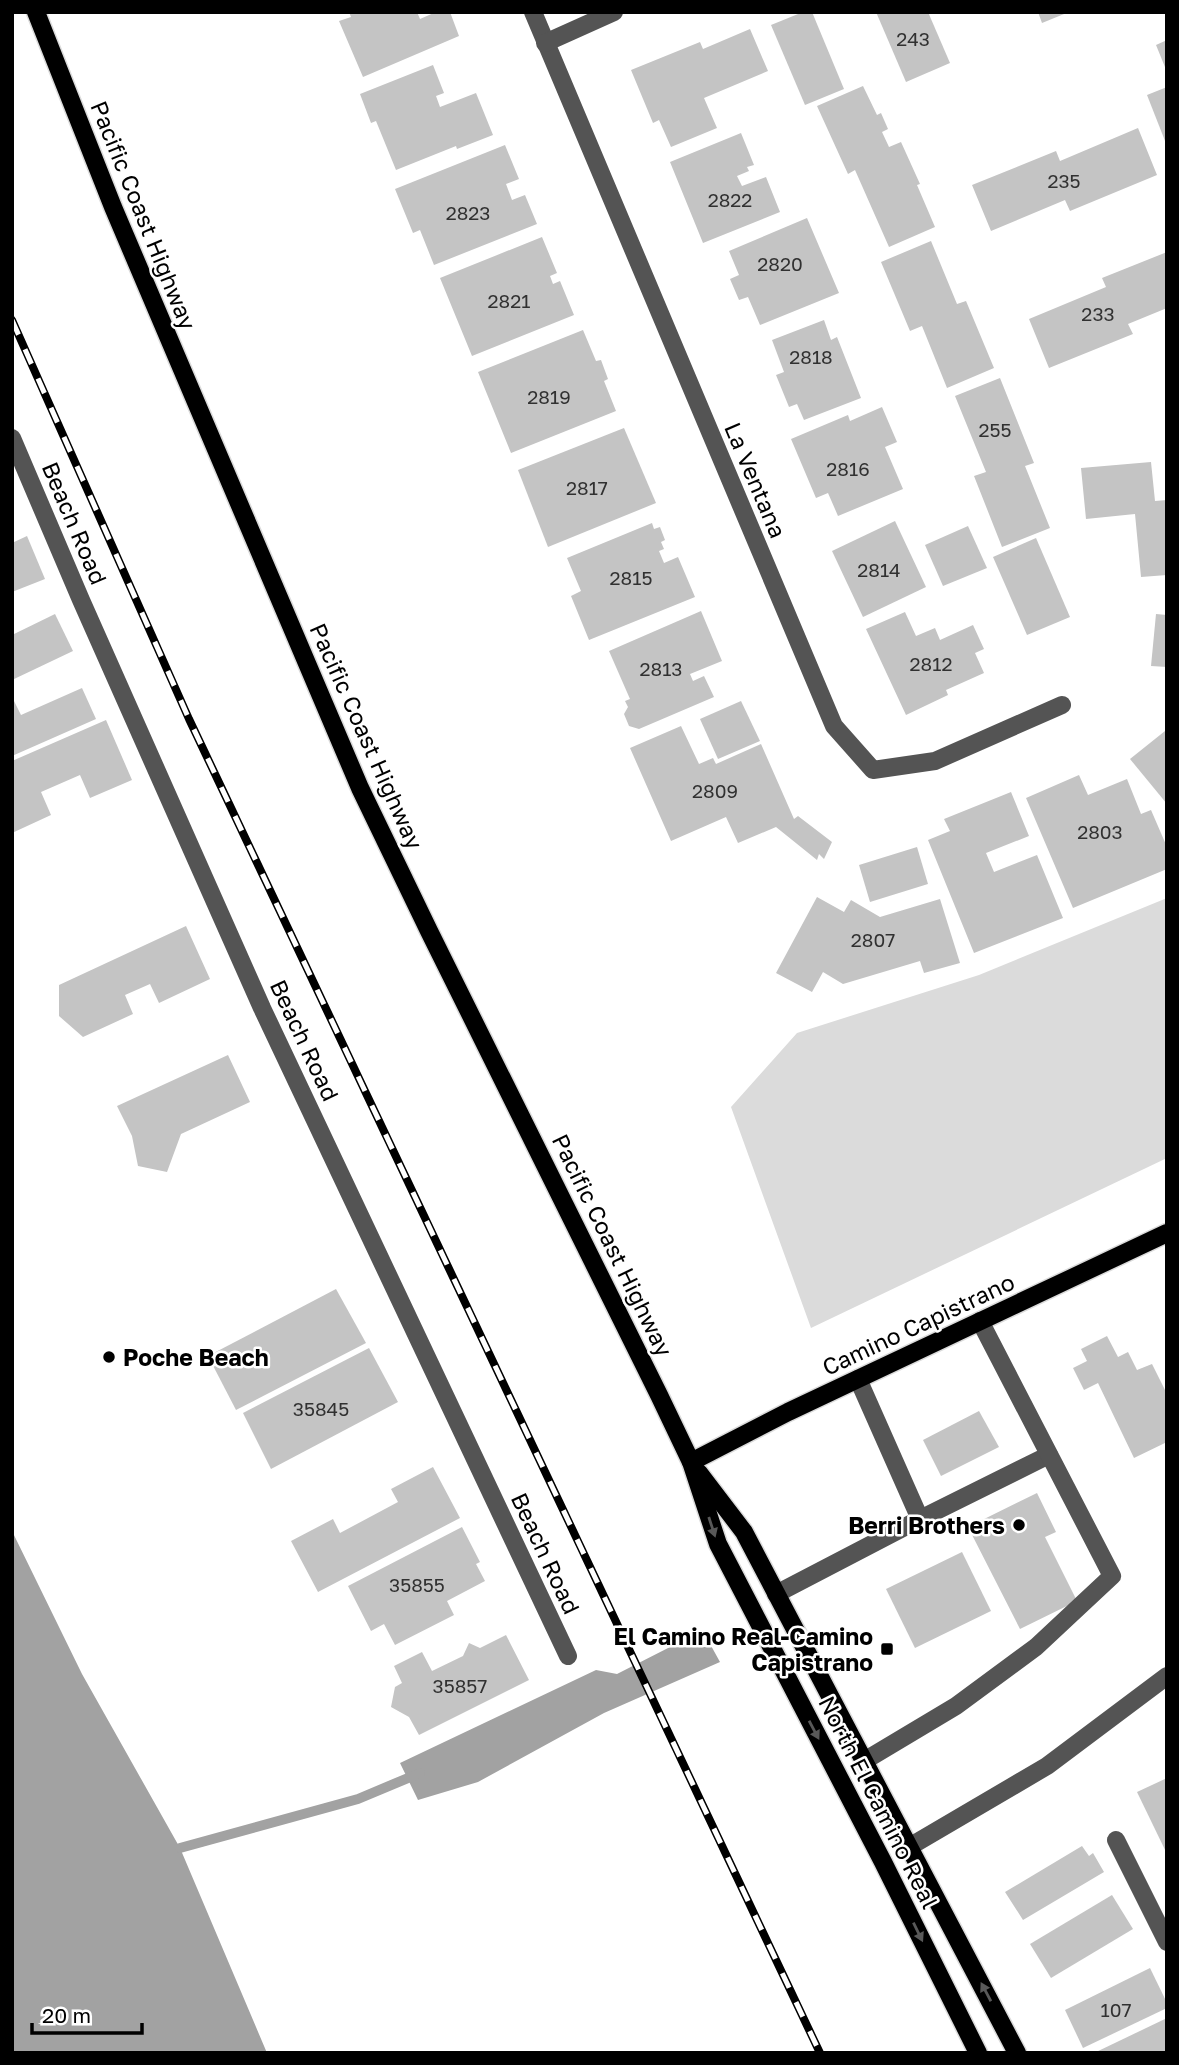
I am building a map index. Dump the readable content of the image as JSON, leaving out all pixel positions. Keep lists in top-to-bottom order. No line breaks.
{"streets":{"main road":["Pacific Coast Highway","Camino Capistrano","North El Camino Real"],"street":["La Ventana","Beach Road"]},"crossings":[["Pacific Coast Highway","Camino Capistrano"],["Pacific Coast Highway","North El Camino Real"],["Camino Capistrano","North El Camino Real"]],"places":{"other":["Poche Beach","Berri Brothers"],"transit":["El Camino Real-Camino Capistrano"]},"house_numbers":["243","235","2822","2823","2820","2821","233","2818","2819","255","2816","2817","2814","2815","2812","2813","2809","2803","2807","35845","35855","35857","107"],"scale_bar":"20 m"}
